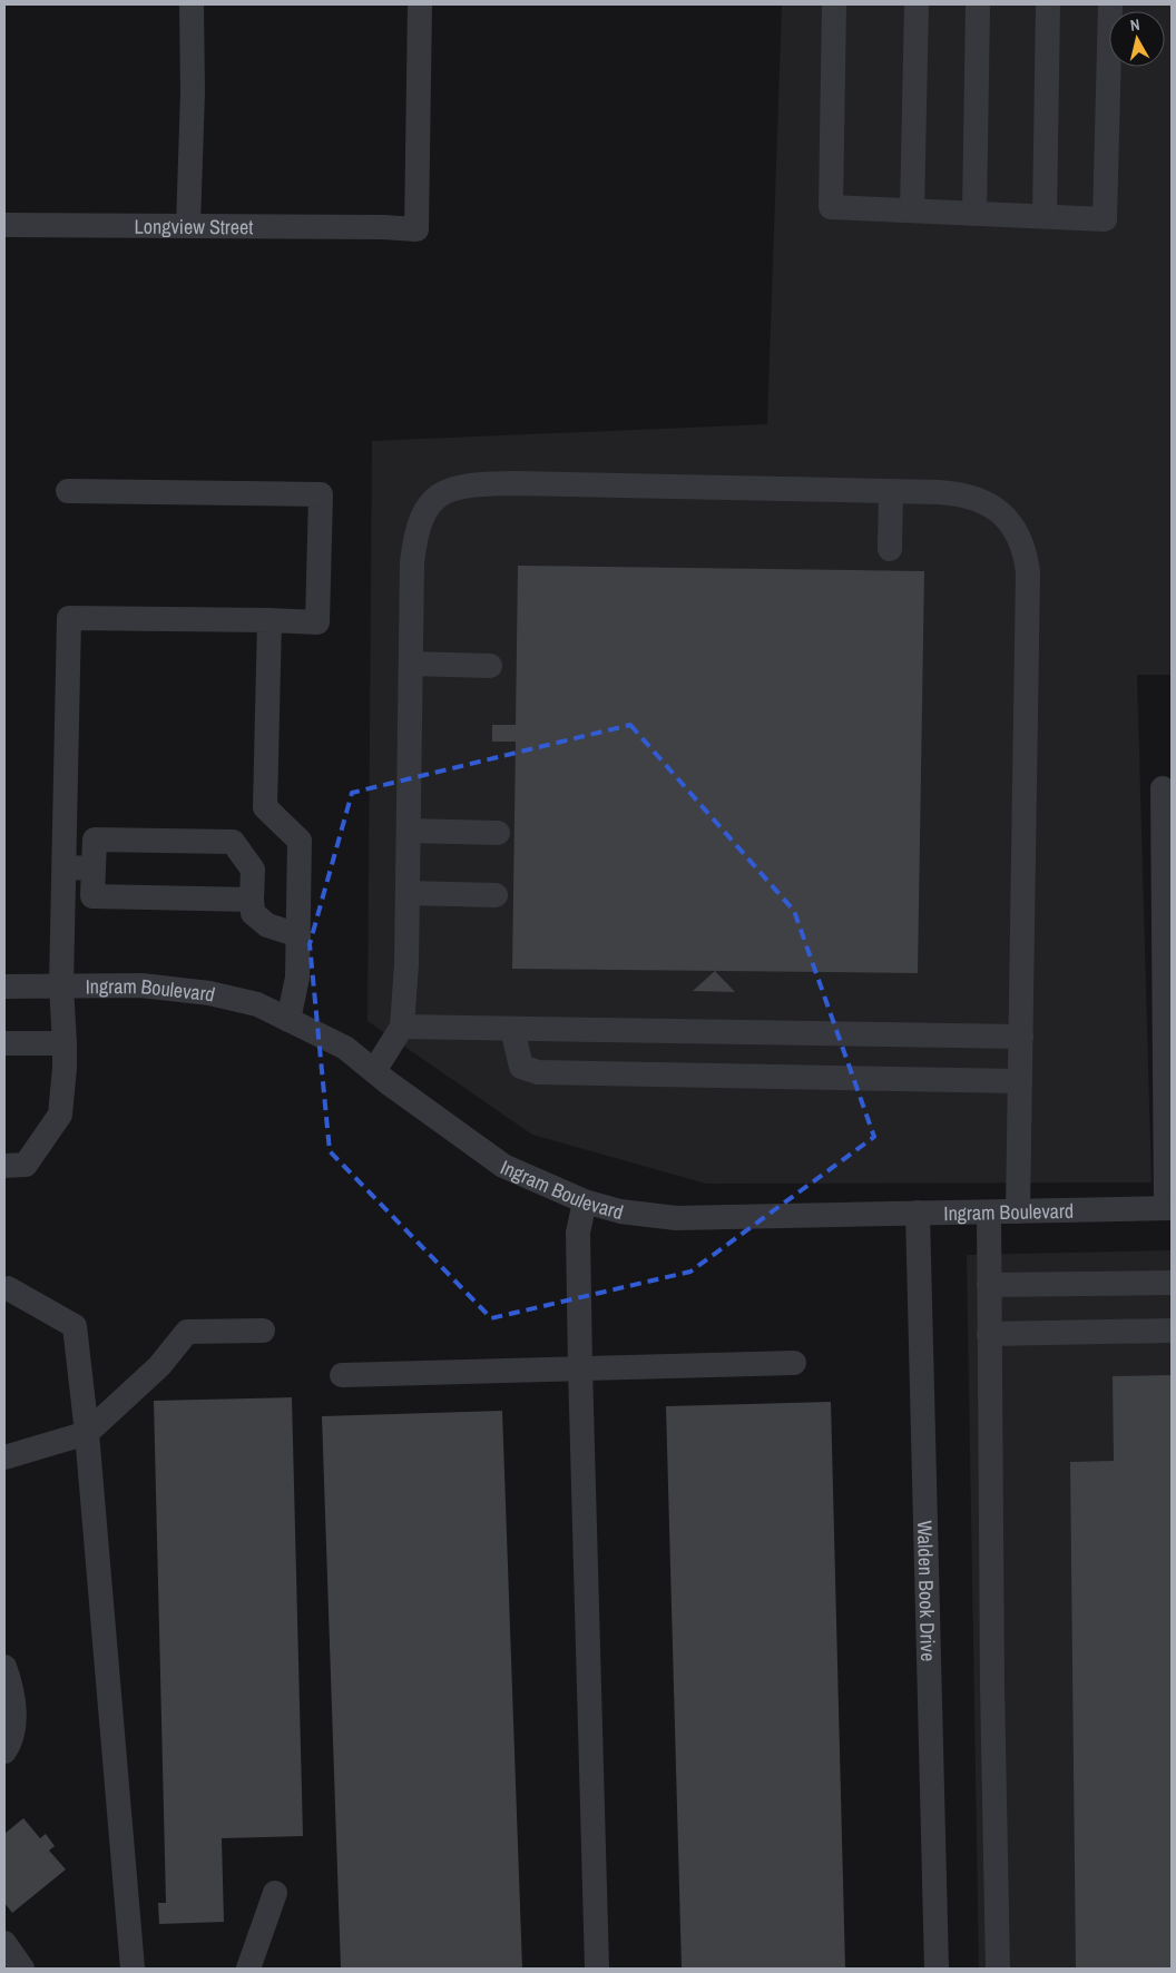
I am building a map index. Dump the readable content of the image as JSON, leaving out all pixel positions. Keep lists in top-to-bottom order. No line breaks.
{"streets":{"street":["Longview Street","Ingram Boulevard","Walden Book Drive"]},"crossings":[["Ingram Boulevard","Walden Book Drive"]],"north":"top"}
